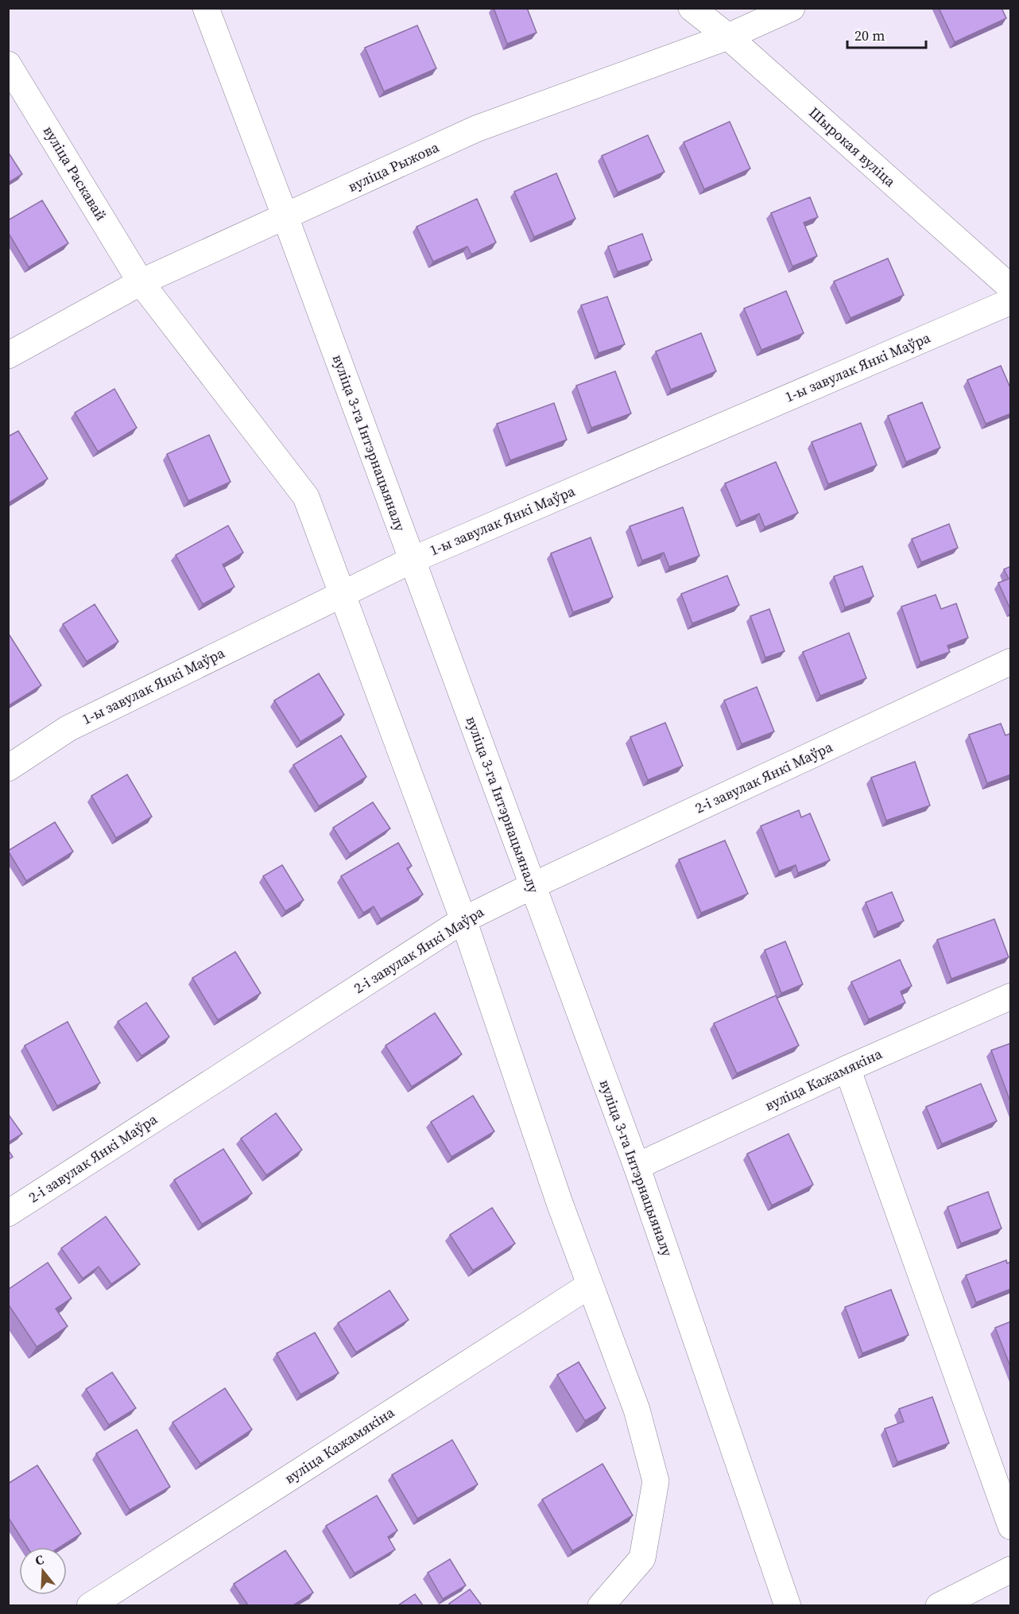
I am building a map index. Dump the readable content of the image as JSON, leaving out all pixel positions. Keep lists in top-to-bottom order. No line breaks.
{"streets":{"street":["Шырокая вуліца","вуліца Рыжова","вуліца Раскавай","1-ы завулак Янкі Маўра","вуліца 3-га Інтэрнацыяналу","2-і завулак Янкі Маўра","вуліца Кажамякіна"]},"crossings":[["Шырокая вуліца","вуліца Рыжова"],["вуліца Рыжова","вуліца Раскавай"],["вуліца Рыжова","вуліца 3-га Інтэрнацыяналу"],["вуліца Раскавай","1-ы завулак Янкі Маўра"],["вуліца Раскавай","2-і завулак Янкі Маўра"],["вуліца Раскавай","вуліца Кажамякіна"],["1-ы завулак Янкі Маўра","вуліца 3-га Інтэрнацыяналу"],["вуліца 3-га Інтэрнацыяналу","2-і завулак Янкі Маўра"],["вуліца 3-га Інтэрнацыяналу","вуліца Кажамякіна"]],"scale_bar":"20 m","north":"top"}
